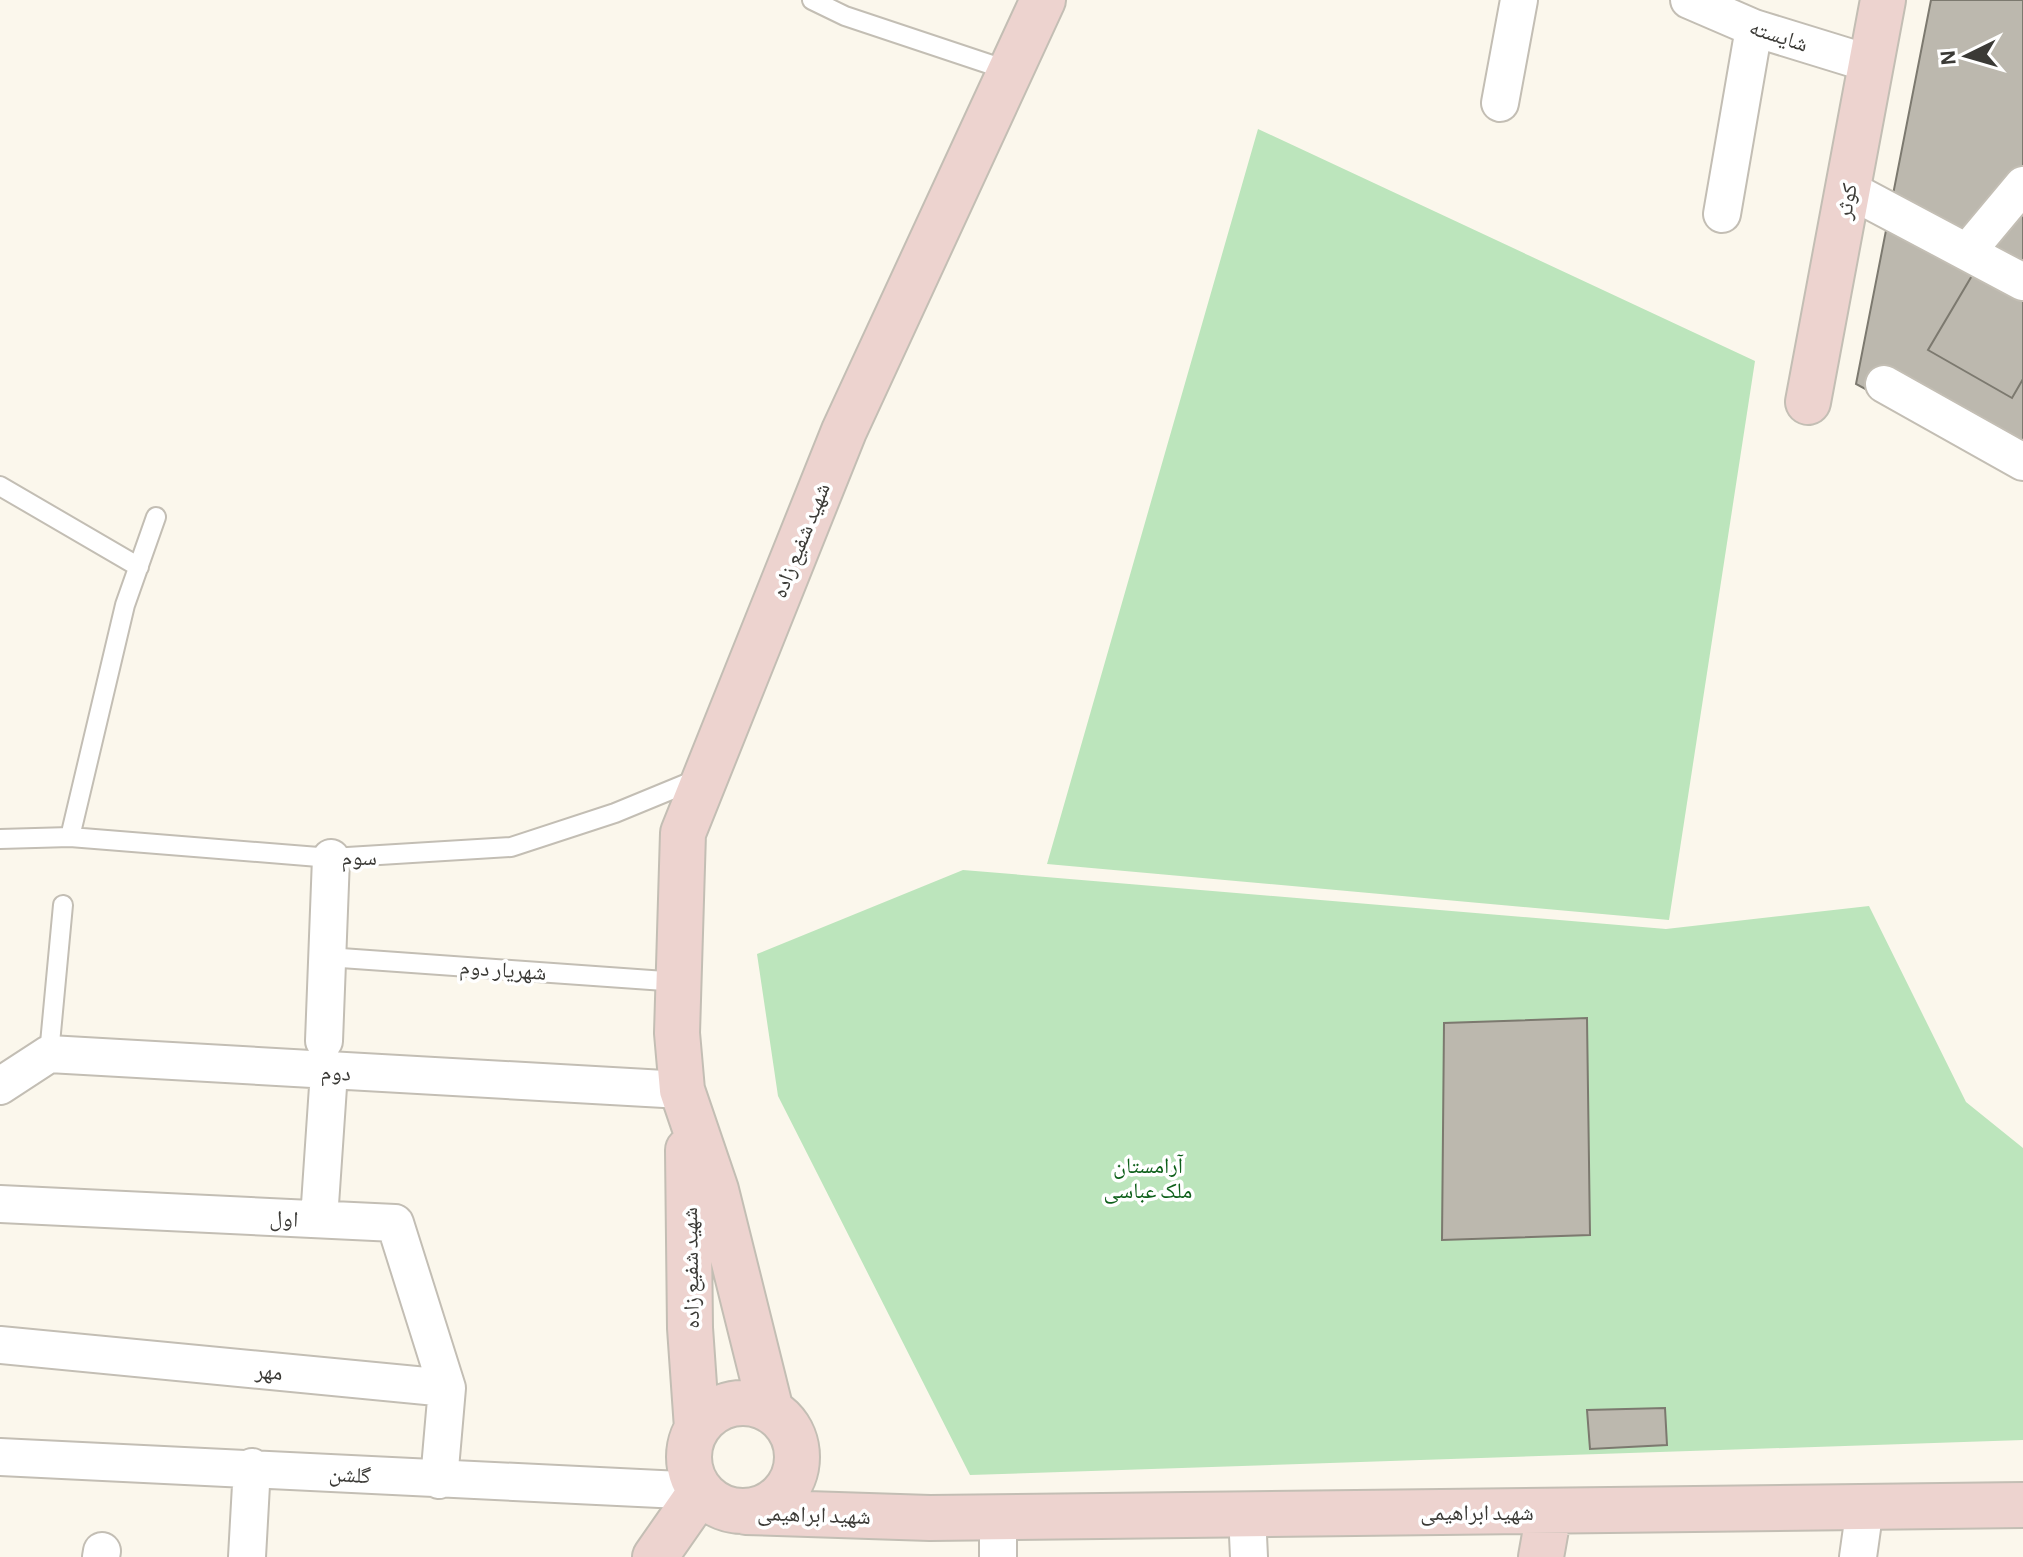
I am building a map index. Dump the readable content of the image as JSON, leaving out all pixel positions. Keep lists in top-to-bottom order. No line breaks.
{"streets":{"street":["شایسته","کوثر","شهید شفیع زاده","دوم","اول","مهر","گلشن","شهید ابراهیمی"],"lane":["سوم","شهریار دوم"]},"crossings":[["شایسته","کوثر"],["شهید شفیع زاده","سوم"],["شهید شفیع زاده","شهریار دوم"],["شهید شفیع زاده","دوم"],["شهید شفیع زاده","گلشن"],["شهید شفیع زاده","شهید ابراهیمی"],["اول","مهر"],["گلشن","شهید ابراهیمی"]],"parks":["آرامستان ملک عباسی"],"north":"left"}
